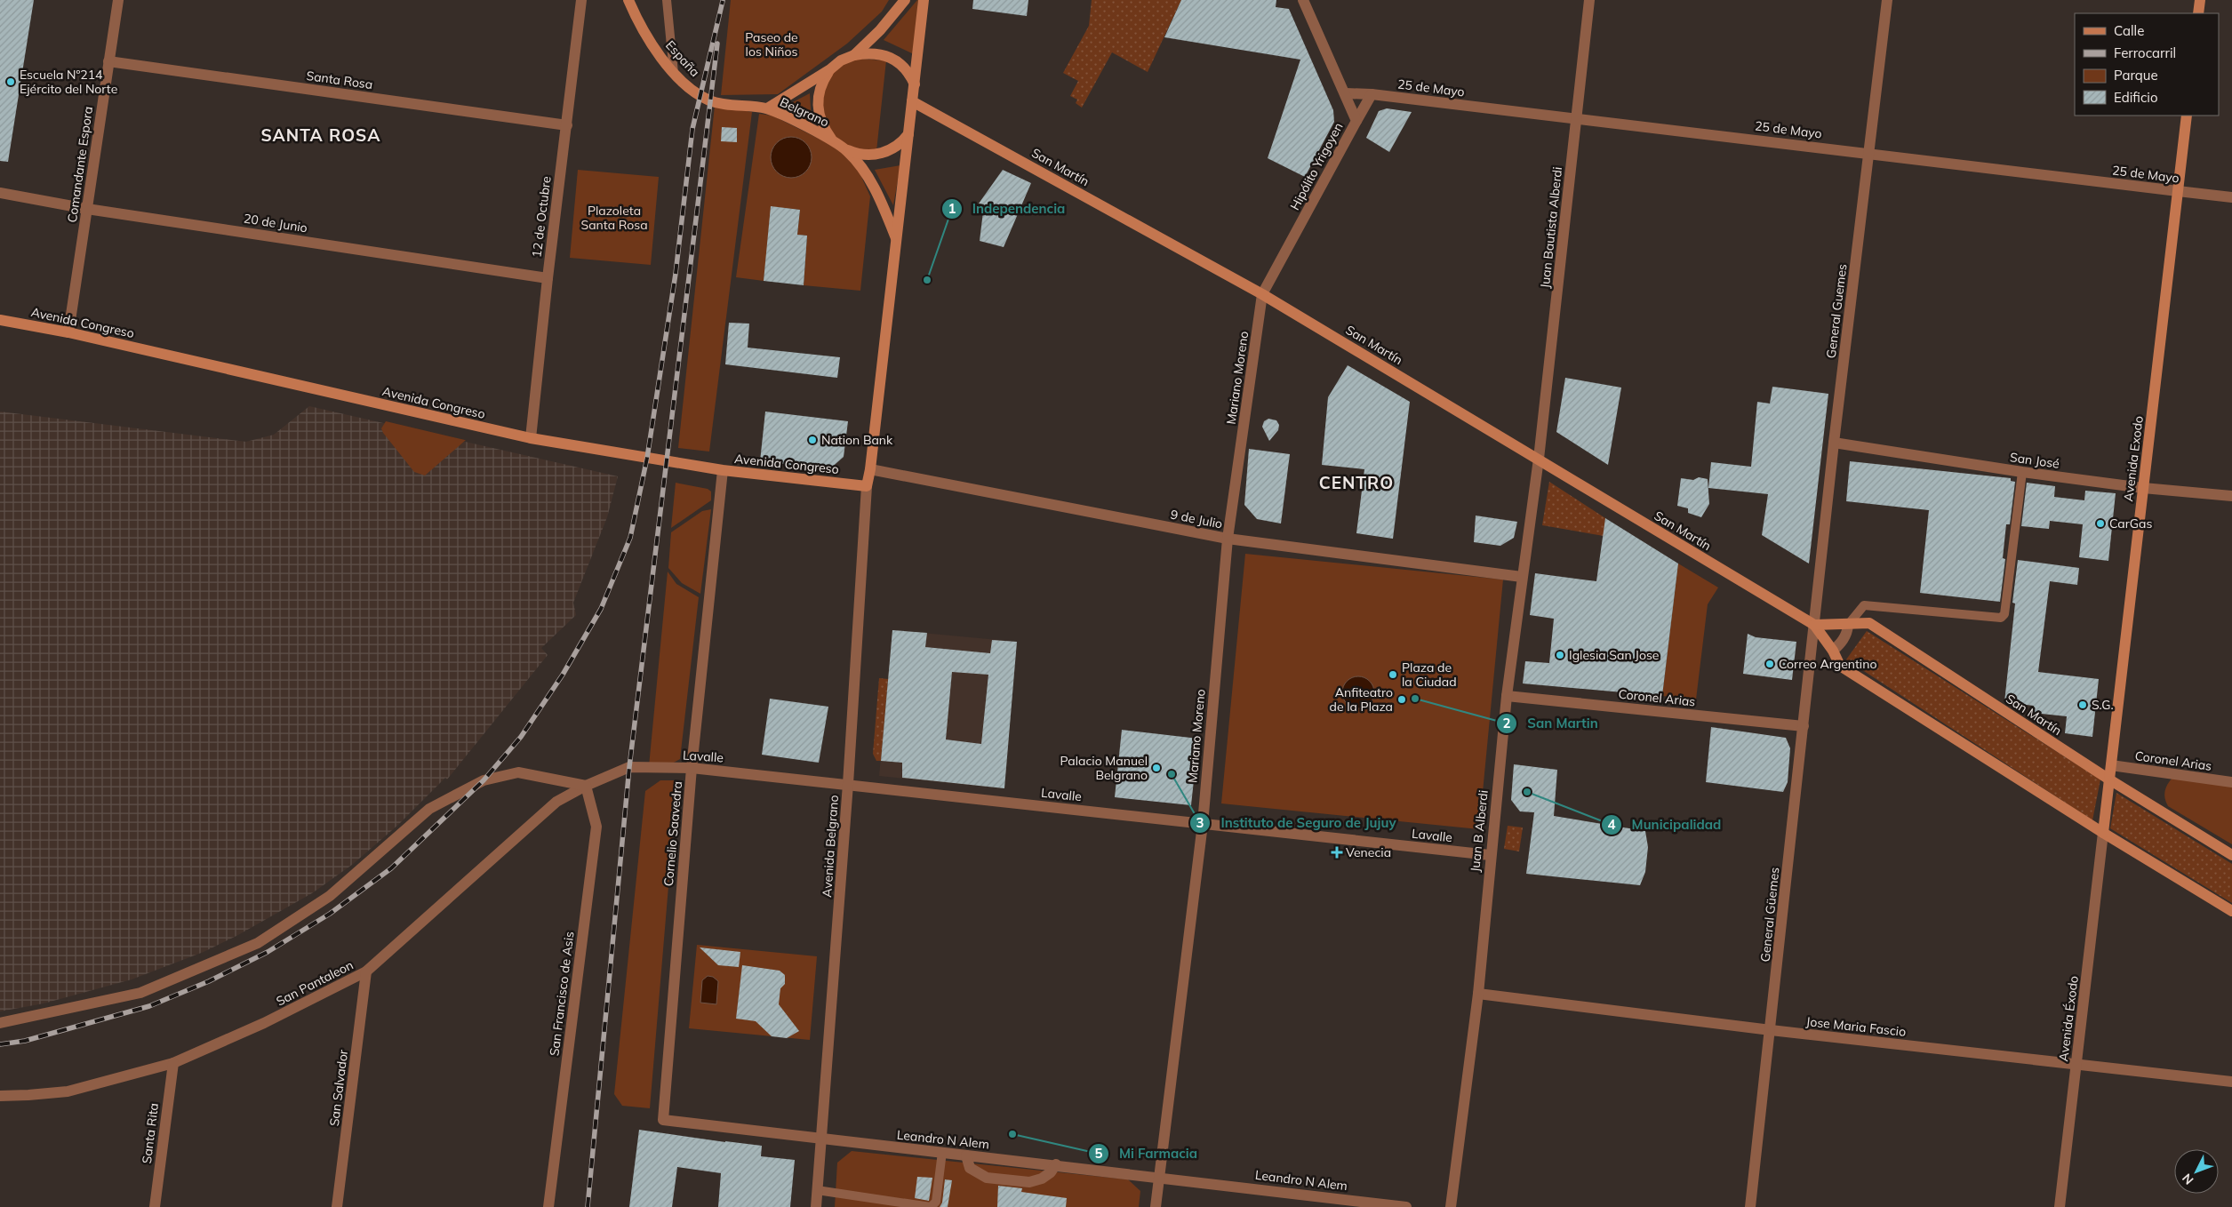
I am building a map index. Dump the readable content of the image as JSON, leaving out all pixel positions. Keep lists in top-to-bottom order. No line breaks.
{"streets":{"main road":["España","Belgrano","San Martín","Avenida Congreso","Avenida Exodo"],"street":["Santa Rosa","25 de Mayo","Comandante Espora","Hipólito Yrigoyen","12 de Octubre","20 de Junio","Juan Bautista Alberdi","General Guemes","Mariano Moreno","San José","9 de Julio","Coronel Arias","Lavalle","Juan B Alberdi","Cornelio Saavedra","Avenida Belgrano","General Güemes","San Pantaleon","San Francisco de Asis","Avenida Éxodo","Jose Maria Fascio","San Salvador","Santa Rita","Leandro N Alem"]},"crossings":[["España","Belgrano"],["Santa Rosa","Comandante Espora"],["Santa Rosa","12 de Octubre"],["25 de Mayo","Hipólito Yrigoyen"],["25 de Mayo","Juan Bautista Alberdi"],["25 de Mayo","General Guemes"],["25 de Mayo","Avenida Exodo"],["Belgrano","San Martín"],["Belgrano","Avenida Congreso"],["Belgrano","9 de Julio"],["Belgrano","Avenida Belgrano"],["Comandante Espora","20 de Junio"],["Comandante Espora","Avenida Congreso"],["Hipólito Yrigoyen","San Martín"],["Hipólito Yrigoyen","Mariano Moreno"],["San Martín","Juan Bautista Alberdi"],["San Martín","General Guemes"],["San Martín","Mariano Moreno"],["San Martín","Avenida Exodo"],["San Martín","Juan B Alberdi"],["San Martín","General Güemes"],["San Martín","Avenida Éxodo"],["12 de Octubre","20 de Junio"],["12 de Octubre","Avenida Congreso"],["Juan Bautista Alberdi","Juan B Alberdi"],["General Guemes","San José"],["General Guemes","General Güemes"],["Avenida Congreso","Cornelio Saavedra"],["Avenida Congreso","Avenida Belgrano"],["Mariano Moreno","9 de Julio"],["Mariano Moreno","Lavalle"],["Mariano Moreno","Leandro N Alem"],["Avenida Exodo","San José"],["Avenida Exodo","Coronel Arias"],["Avenida Exodo","Avenida Éxodo"],["9 de Julio","Juan B Alberdi"],["Coronel Arias","Juan B Alberdi"],["Coronel Arias","General Güemes"],["Lavalle","Juan B Alberdi"],["Lavalle","Cornelio Saavedra"],["Lavalle","Avenida Belgrano"],["Lavalle","San Pantaleon"],["Juan B Alberdi","Jose Maria Fascio"],["Cornelio Saavedra","Leandro N Alem"],["Avenida Belgrano","Leandro N Alem"],["General Güemes","Jose Maria Fascio"],["San Pantaleon","San Francisco de Asis"],["San Pantaleon","San Salvador"],["San Pantaleon","Santa Rita"],["Avenida Éxodo","Jose Maria Fascio"]],"districts":["SANTA ROSA","CENTRO"],"parks":["Paseo de los Niños","Plazoleta Santa Rosa"],"places":{"other":["Escuela Nº214 Ejército del Norte","Independencia","Nation Bank","CarGas","Iglesia San Jose","Correo Argentino","Plaza de la Ciudad","San Martin","Anfiteatro de la Plaza","S.G.","Palacio Manuel Belgrano","Instituto de Seguro de Jujuy","Municipalidad","Mi Farmacia"],"health":["Venecia"]},"legend":["Calle","Ferrocarril","Parque","Edificio"],"north":"bottom left"}
